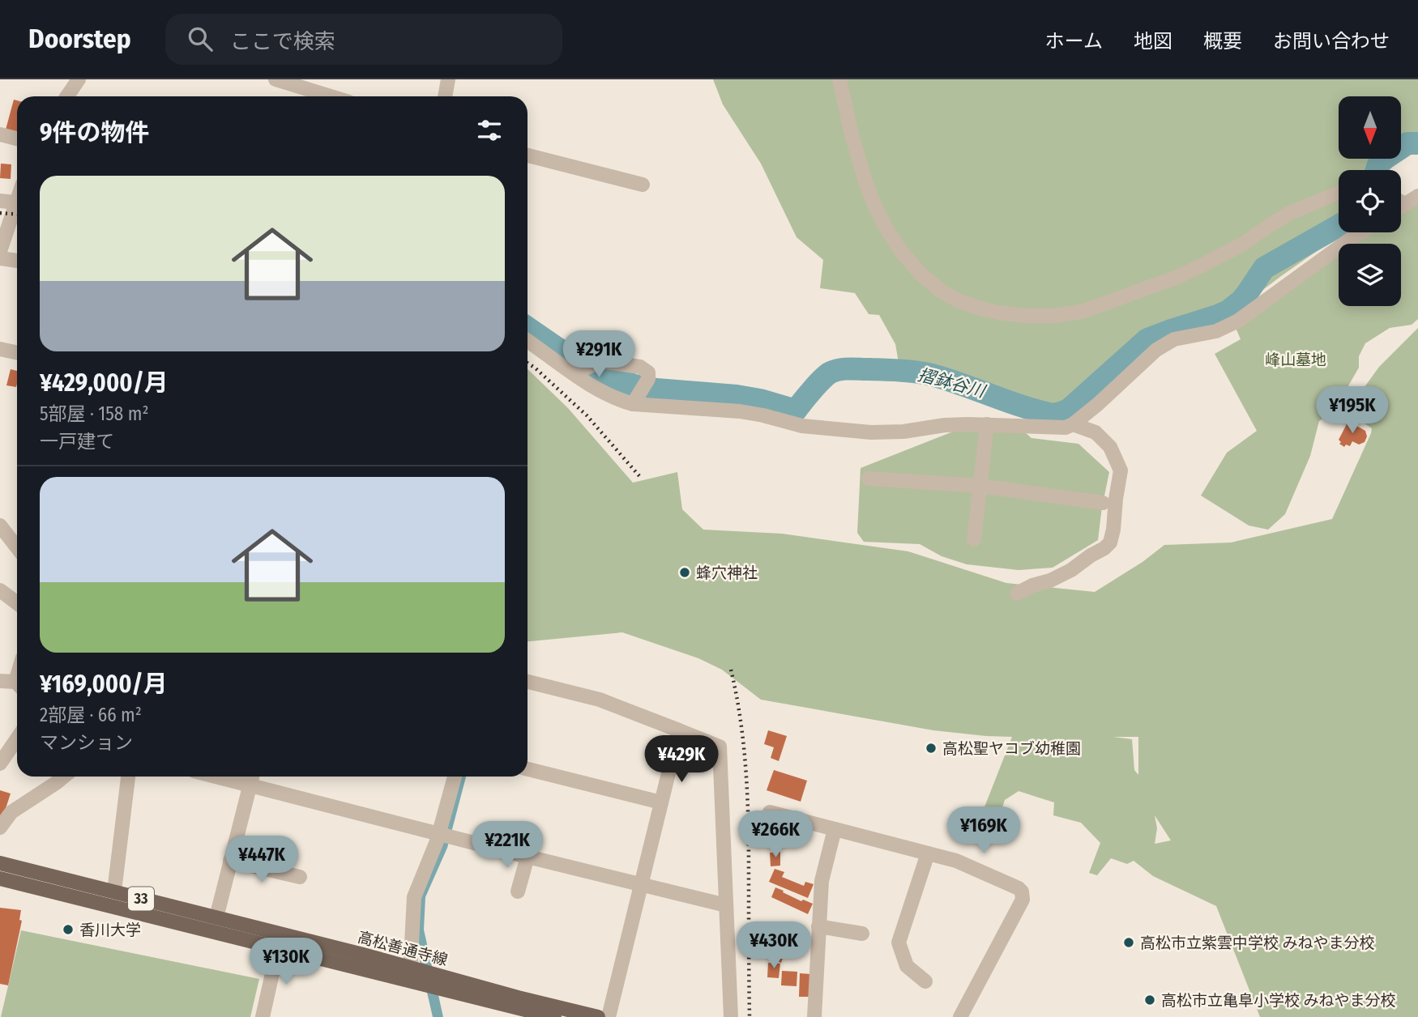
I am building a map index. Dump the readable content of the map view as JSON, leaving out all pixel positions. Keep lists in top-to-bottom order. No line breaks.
{"streets":{"main road":["33","高松善通寺線"]},"water":["摺鉢谷川"],"parks":["峰山墓地"],"places":["蜂穴神社","高松聖ヤコブ幼稚園","香川大学","高松市立紫雲中学校 みねやま分校","高松市立亀阜小学校 みねやま分校"],"north":"bottom","page":{"header":"Doorstep","search":"ここで検索","nav":["ホーム","地図","概要","お問い合わせ"],"heading":"9件の物件","list":[{"name":"¥429,000/月","note":"5部屋 · 158 m² · 一戸建て"},{"name":"¥169,000/月","note":"2部屋 · 66 m² · マンション"}],"price":["¥291K","¥195K","¥429K","¥169K","¥266K","¥221K","¥447K","¥430K","¥130K"]}}
